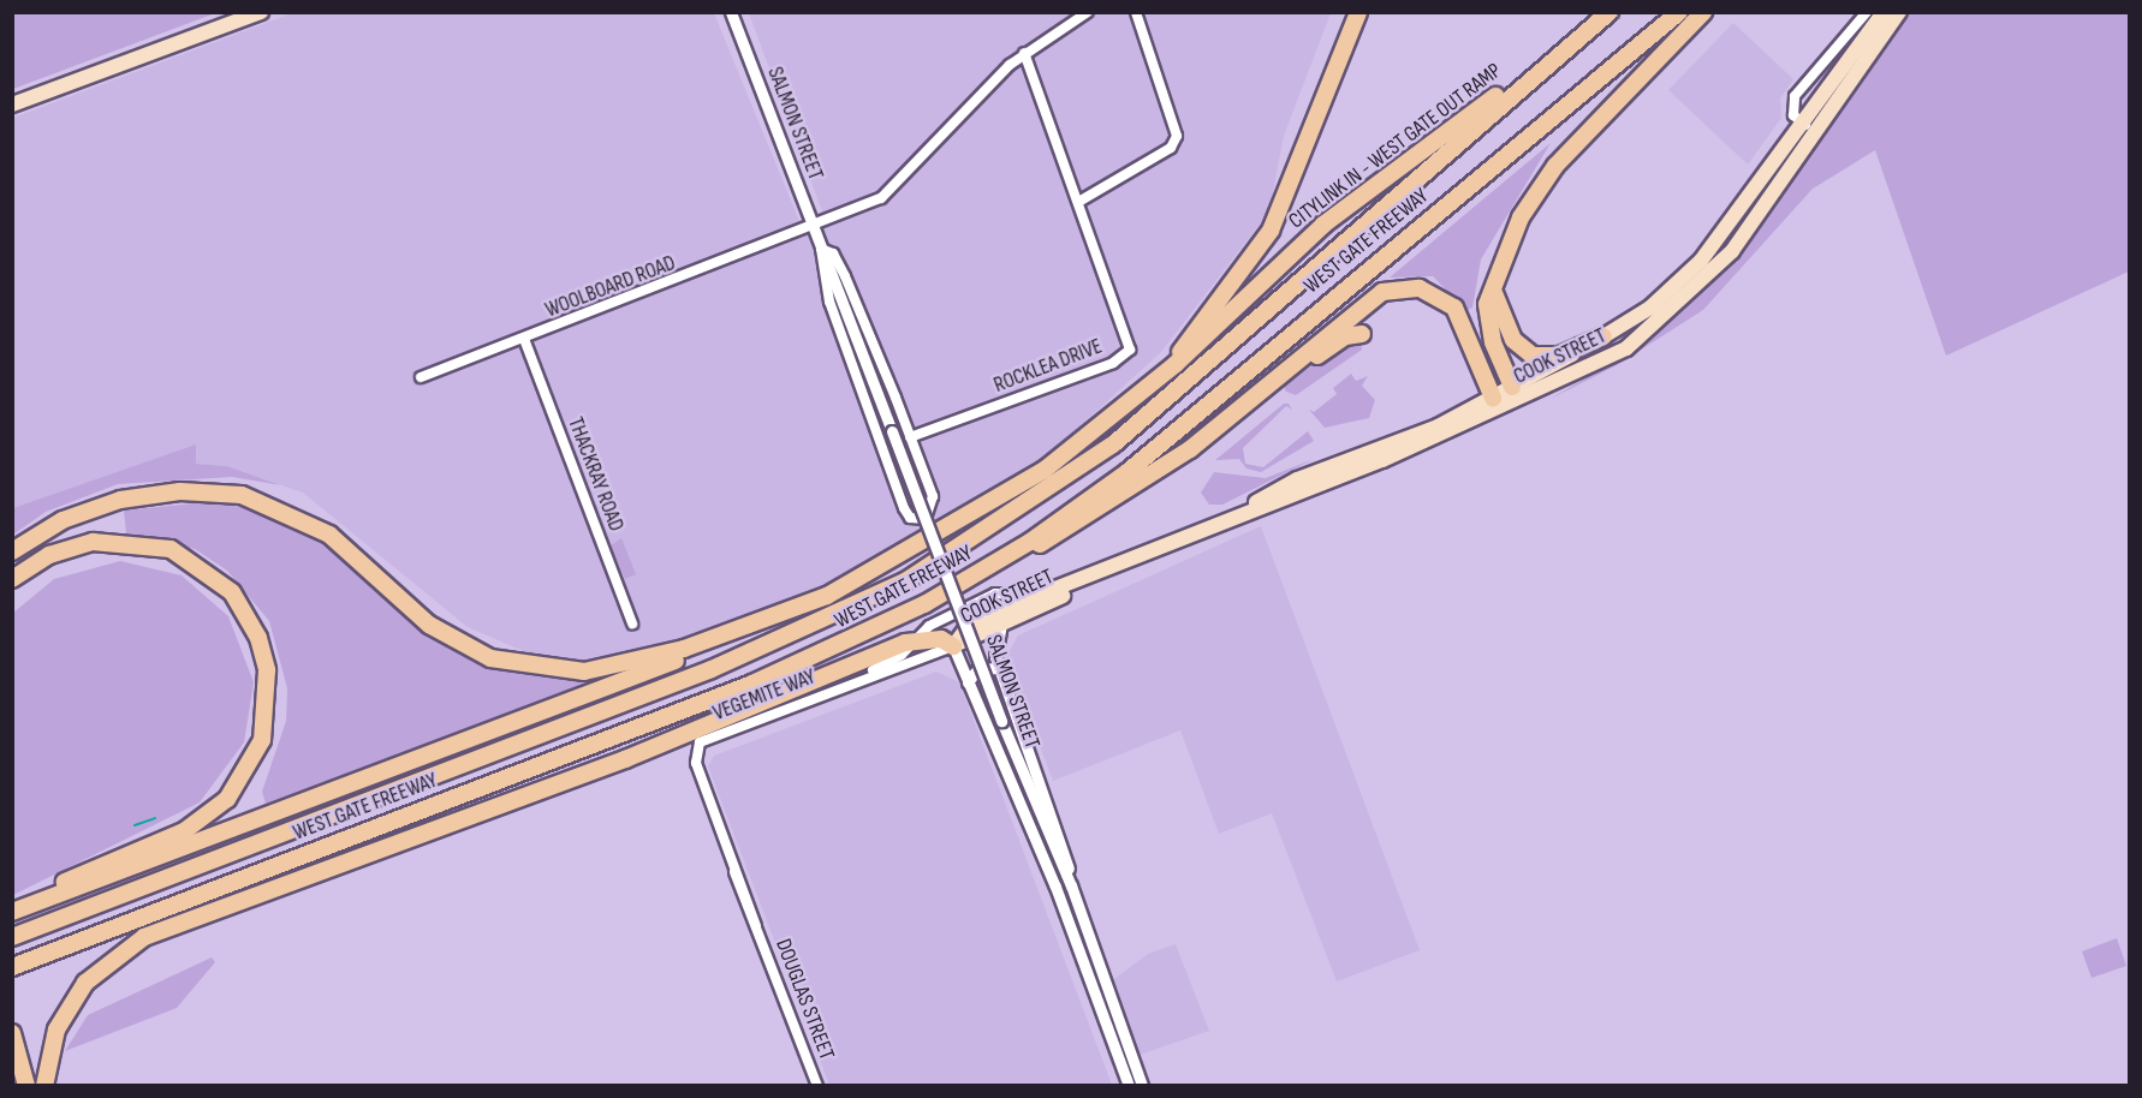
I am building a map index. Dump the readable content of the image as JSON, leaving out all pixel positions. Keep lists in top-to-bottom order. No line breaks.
{"streets":{"highway":["CITYLINK IN - WEST GATE OUT RAMP","WEST GATE FREEWAY"],"main road":["COOK STREET"],"street":["SALMON STREET","WOOLBOARD ROAD","ROCKLEA DRIVE","THACKRAY ROAD","VEGEMITE WAY","DOUGLAS STREET"]},"crossings":[["SALMON STREET","WOOLBOARD ROAD"],["SALMON STREET","COOK STREET"],["SALMON STREET","ROCKLEA DRIVE"],["SALMON STREET","VEGEMITE WAY"],["CITYLINK IN - WEST GATE OUT RAMP","WEST GATE FREEWAY"],["WOOLBOARD ROAD","THACKRAY ROAD"],["COOK STREET","VEGEMITE WAY"],["VEGEMITE WAY","DOUGLAS STREET"]]}
